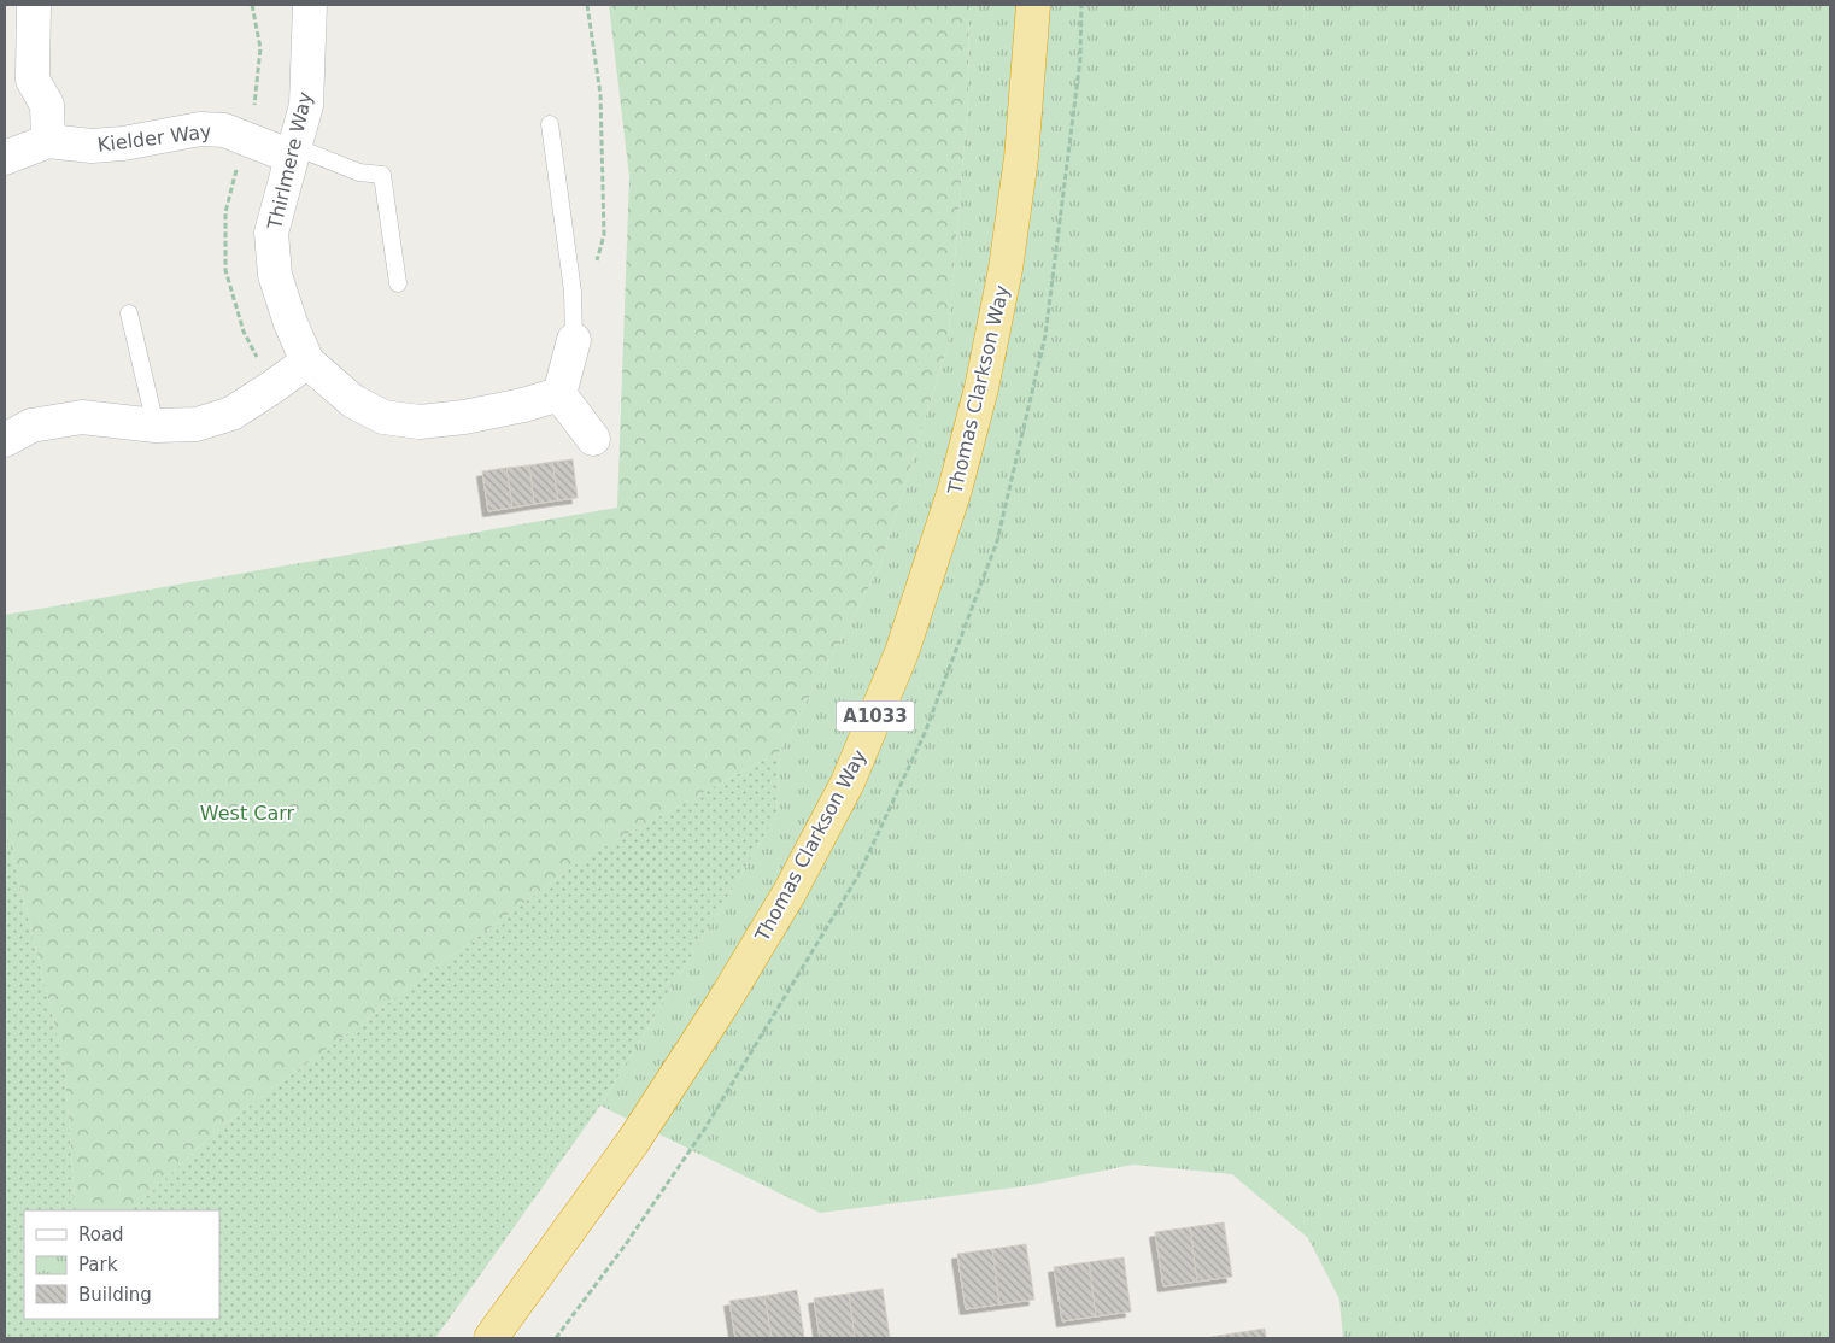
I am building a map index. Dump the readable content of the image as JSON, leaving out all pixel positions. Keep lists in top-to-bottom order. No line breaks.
{"streets":{"highway":["Thomas Clarkson Way","A1033"],"street":["Kielder Way","Thirlmere Way"]},"crossings":[["Kielder Way","Thirlmere Way"]],"parks":["West Carr"],"legend":["Road","Park","Building"]}
